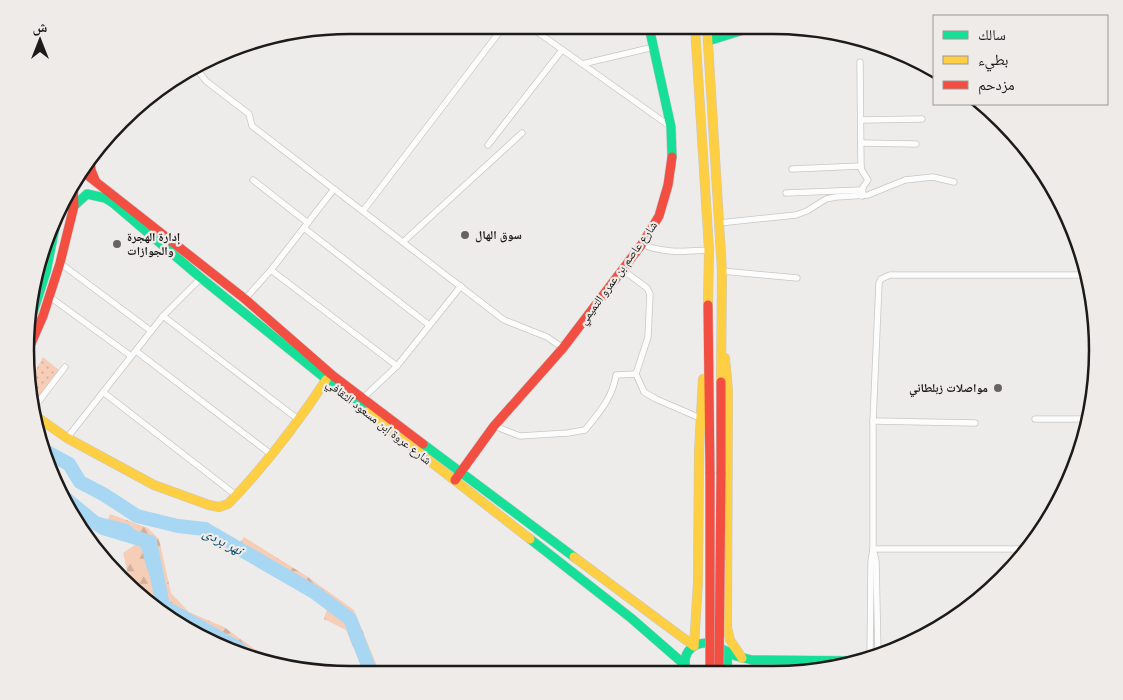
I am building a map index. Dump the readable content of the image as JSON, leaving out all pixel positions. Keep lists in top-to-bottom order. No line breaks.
{"streets":{"main road":["شارع عاصم بن عمرو التميمي","شارع عروة إبن مسعود الثقافي"]},"crossings":[["شارع عاصم بن عمرو التميمي","شارع عروة إبن مسعود الثقافي"]],"water":["نهر بردى"],"places":["سوق الهال","إدارة الهجرة والجوازات","مواصلات زبلطاني"],"legend":["سالك","بطيء","مزدحم"],"north":"top"}
